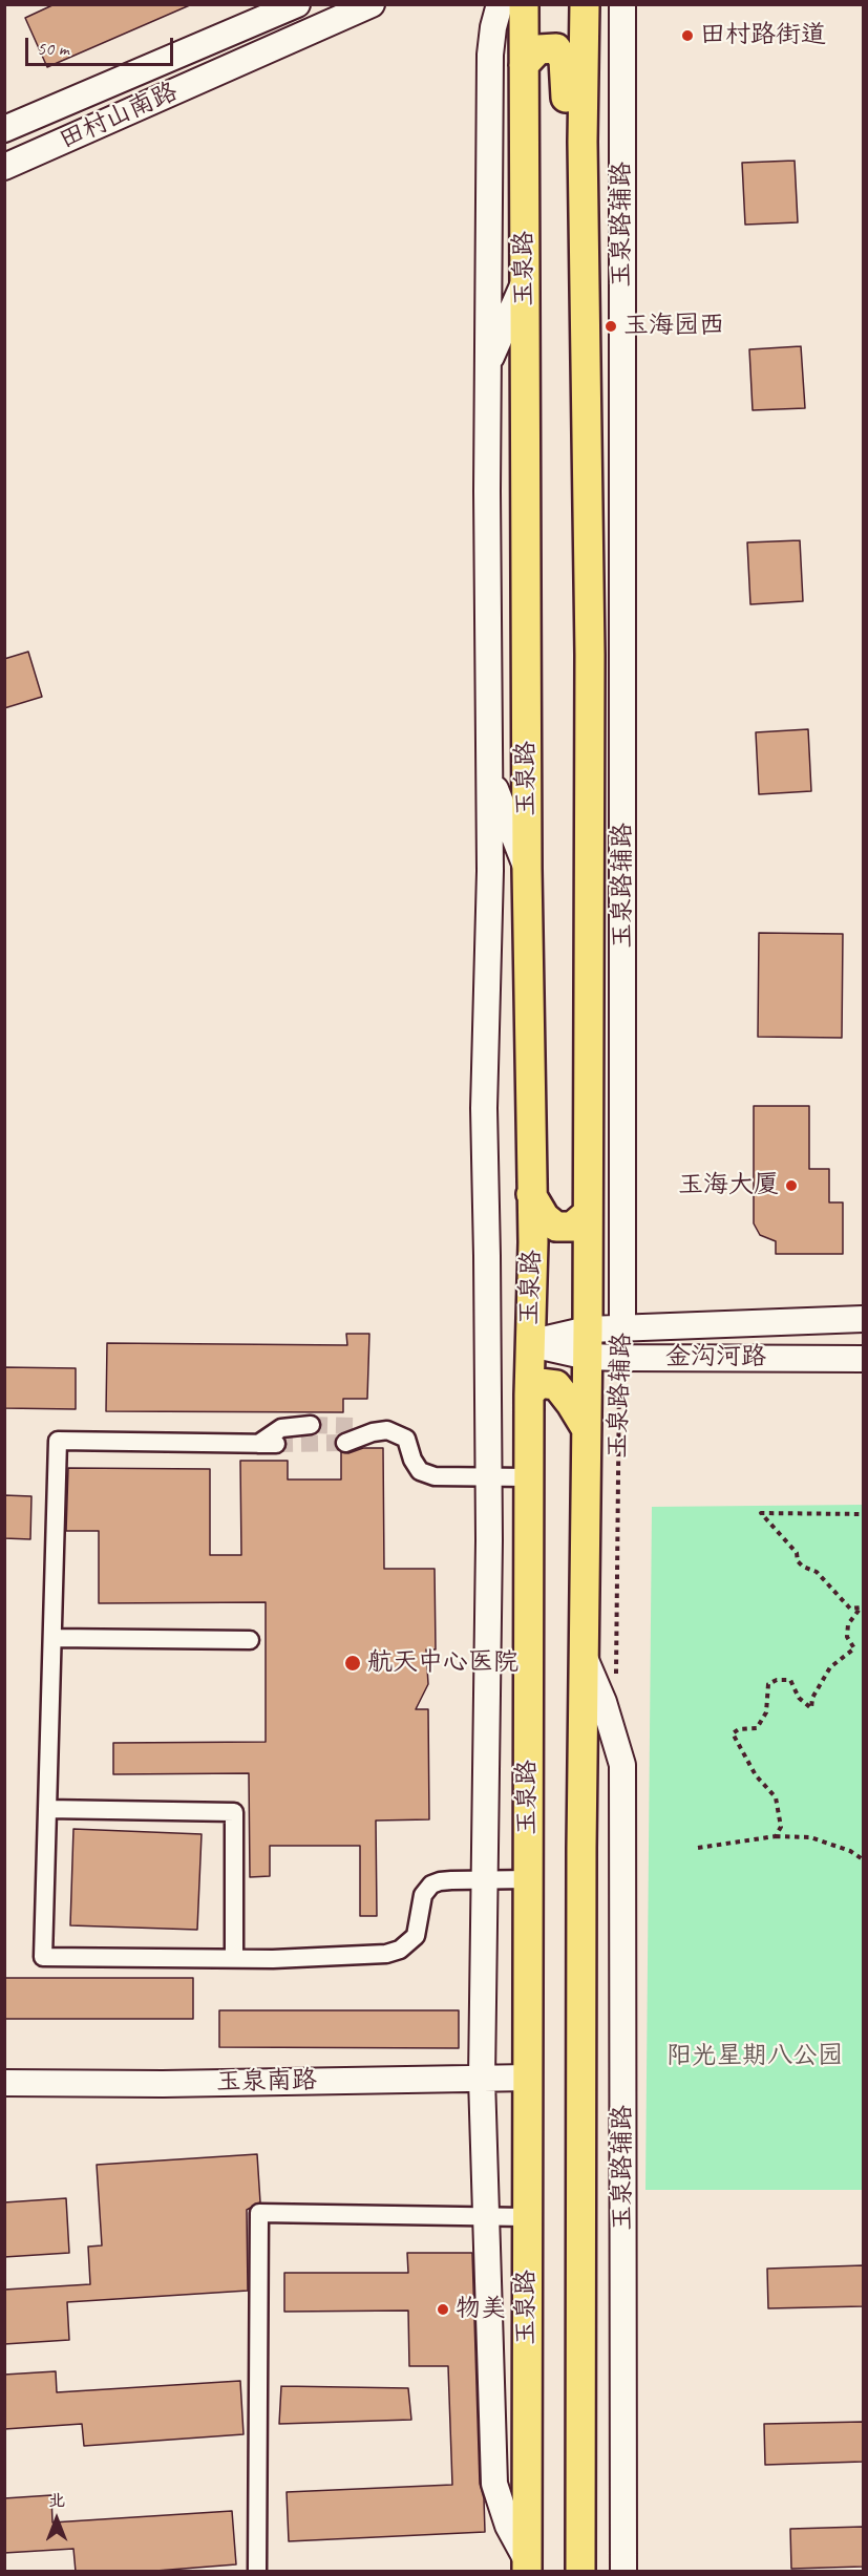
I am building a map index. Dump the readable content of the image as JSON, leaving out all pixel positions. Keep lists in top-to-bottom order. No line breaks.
{"streets":{"main road":["玉泉路"],"street":["田村山南路","玉泉路辅路","金沟河路","玉泉南路"]},"crossings":[["玉泉路辅路","金沟河路"],["玉泉路","金沟河路"],["玉泉路","玉泉南路"]],"parks":["阳光星期八公园"],"places":["田村路街道","玉海园西","玉海大厦","航天中心医院","物美"],"scale_bar":"50 m","north":"top"}
